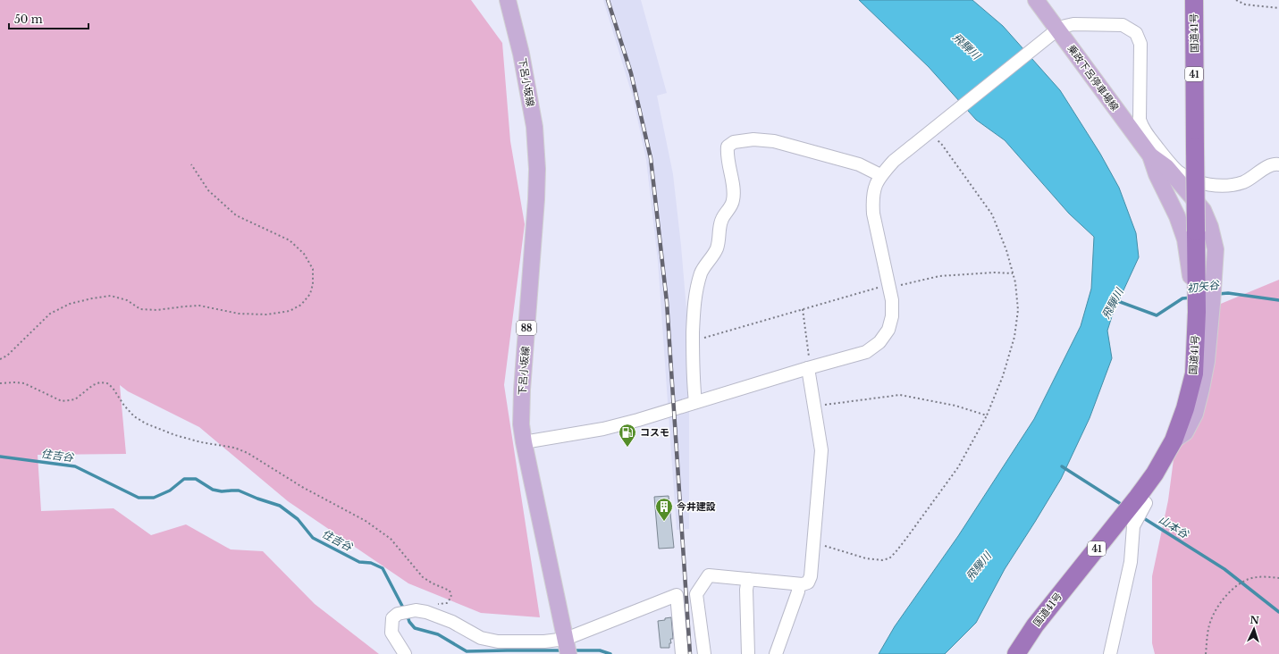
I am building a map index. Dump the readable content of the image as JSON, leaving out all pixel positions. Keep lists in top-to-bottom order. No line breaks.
{"streets":{"highway":["国道41号","41"],"main road":["乗政下呂停車場線","下呂小坂線","88"]},"water":["飛騨川","初矢谷","住吉谷","山本谷"],"places":{"fuel station":["コスモ"],"building":["今井建設"]},"scale_bar":"50 m","north":"top"}
